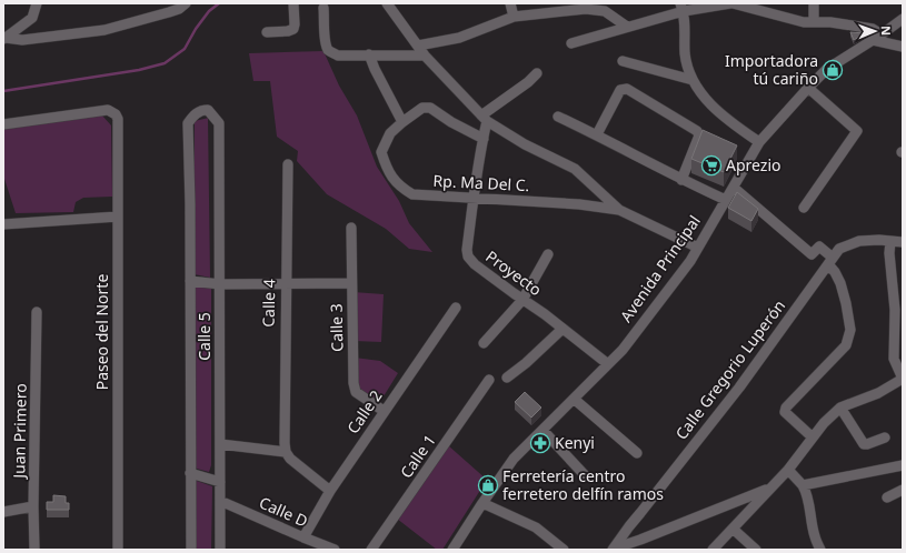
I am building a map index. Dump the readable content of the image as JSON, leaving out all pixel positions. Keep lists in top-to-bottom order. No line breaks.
{"streets":{"street":["Rp. Ma Del C.","Avenida Principal","Proyecto","Calle 4","Calle 3","Paseo del Norte","Calle 5","Calle Gregorio Luperón","Calle 2","Juan Primero","Calle 1","Calle D"]},"crossings":[["Rp. Ma Del C.","Proyecto"],["Avenida Principal","Proyecto"],["Calle 3","Calle 2"],["Calle 5","Calle D"],["Calle 2","Calle D"]],"places":{"shop":["Importadora tú cariño","Ferretería centro ferretero delfín ramos"],"supermarket":["Aprezio"],"pharmacy":["Kenyi"]},"north":"right"}
